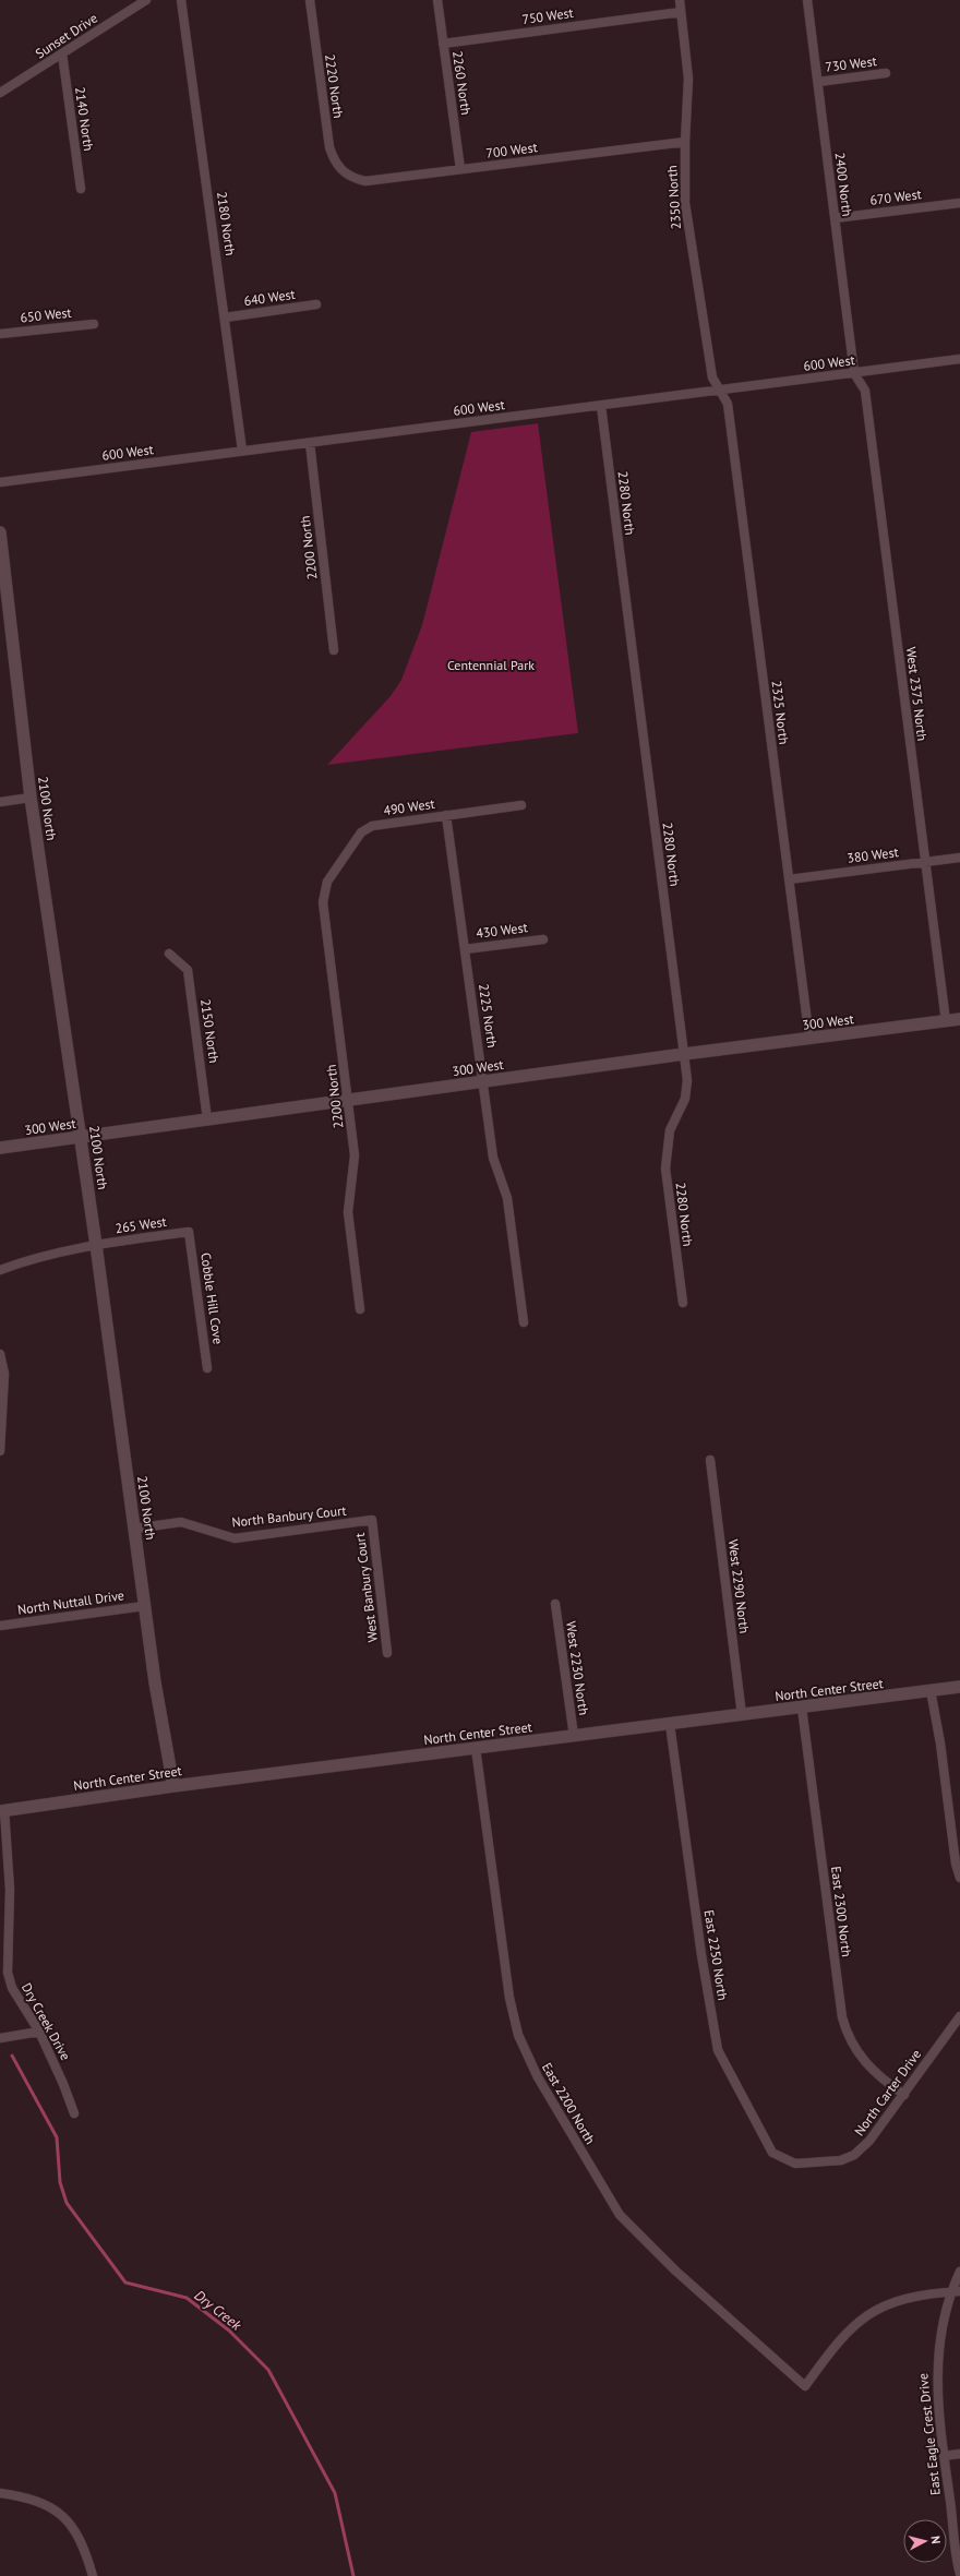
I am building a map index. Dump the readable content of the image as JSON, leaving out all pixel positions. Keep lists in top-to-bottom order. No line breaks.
{"streets":{"street":["750 West","Sunset Drive","730 West","2260 North","2220 North","2140 North","700 West","2400 North","2350 North","670 West","2180 North","640 West","650 West","600 West","2280 North","2200 North","West 2375 North","2325 North","490 West","2100 North","380 West","430 West","2225 North","300 West","2150 North","265 West","Cobble Hill Cove","North Banbury Court","West 2290 North","West Banbury Court","North Nuttall Drive","West 2230 North","North Center Street","East 2300 North","East 2250 North","Dry Creek Drive","North Carter Drive","East 2200 North","East Eagle Crest Drive"]},"crossings":[["750 West","2260 North"],["750 West","2350 North"],["Sunset Drive","2140 North"],["730 West","2400 North"],["2260 North","700 West"],["2220 North","700 West"],["700 West","2350 North"],["2400 North","670 West"],["2400 North","600 West"],["2400 North","West 2375 North"],["2350 North","600 West"],["2350 North","2325 North"],["2180 North","640 West"],["2180 North","600 West"],["600 West","2280 North"],["600 West","2200 North"],["600 West","West 2375 North"],["600 West","2325 North"],["2280 North","300 West"],["2200 North","490 West"],["2200 North","300 West"],["West 2375 North","380 West"],["West 2375 North","300 West"],["2325 North","380 West"],["2325 North","300 West"],["490 West","2225 North"],["2100 North","300 West"],["2100 North","265 West"],["2100 North","North Banbury Court"],["2100 North","North Nuttall Drive"],["2100 North","North Center Street"],["430 West","2225 North"],["2225 North","300 West"],["300 West","2150 North"],["265 West","Cobble Hill Cove"],["North Banbury Court","West Banbury Court"],["West 2290 North","North Center Street"],["West 2230 North","North Center Street"],["North Center Street","East 2300 North"],["North Center Street","East 2250 North"],["North Center Street","Dry Creek Drive"],["North Center Street","East 2200 North"],["East 2300 North","North Carter Drive"],["East 2250 North","North Carter Drive"],["East 2200 North","East Eagle Crest Drive"]],"water":["Dry Creek"],"parks":["Centennial Park"],"north":"right"}
